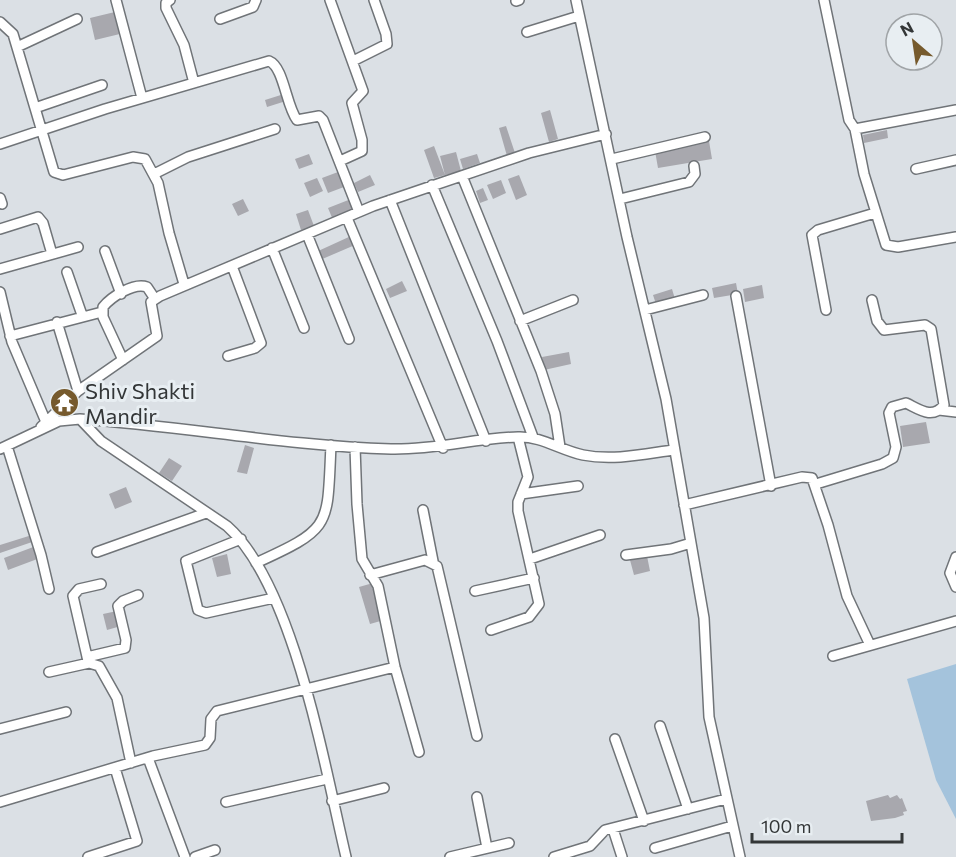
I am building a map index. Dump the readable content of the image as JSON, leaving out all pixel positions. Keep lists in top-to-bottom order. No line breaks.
{"places":{"temple":["Shiv Shakti Mandir"]},"scale_bar":"100 m","north":"top left"}
